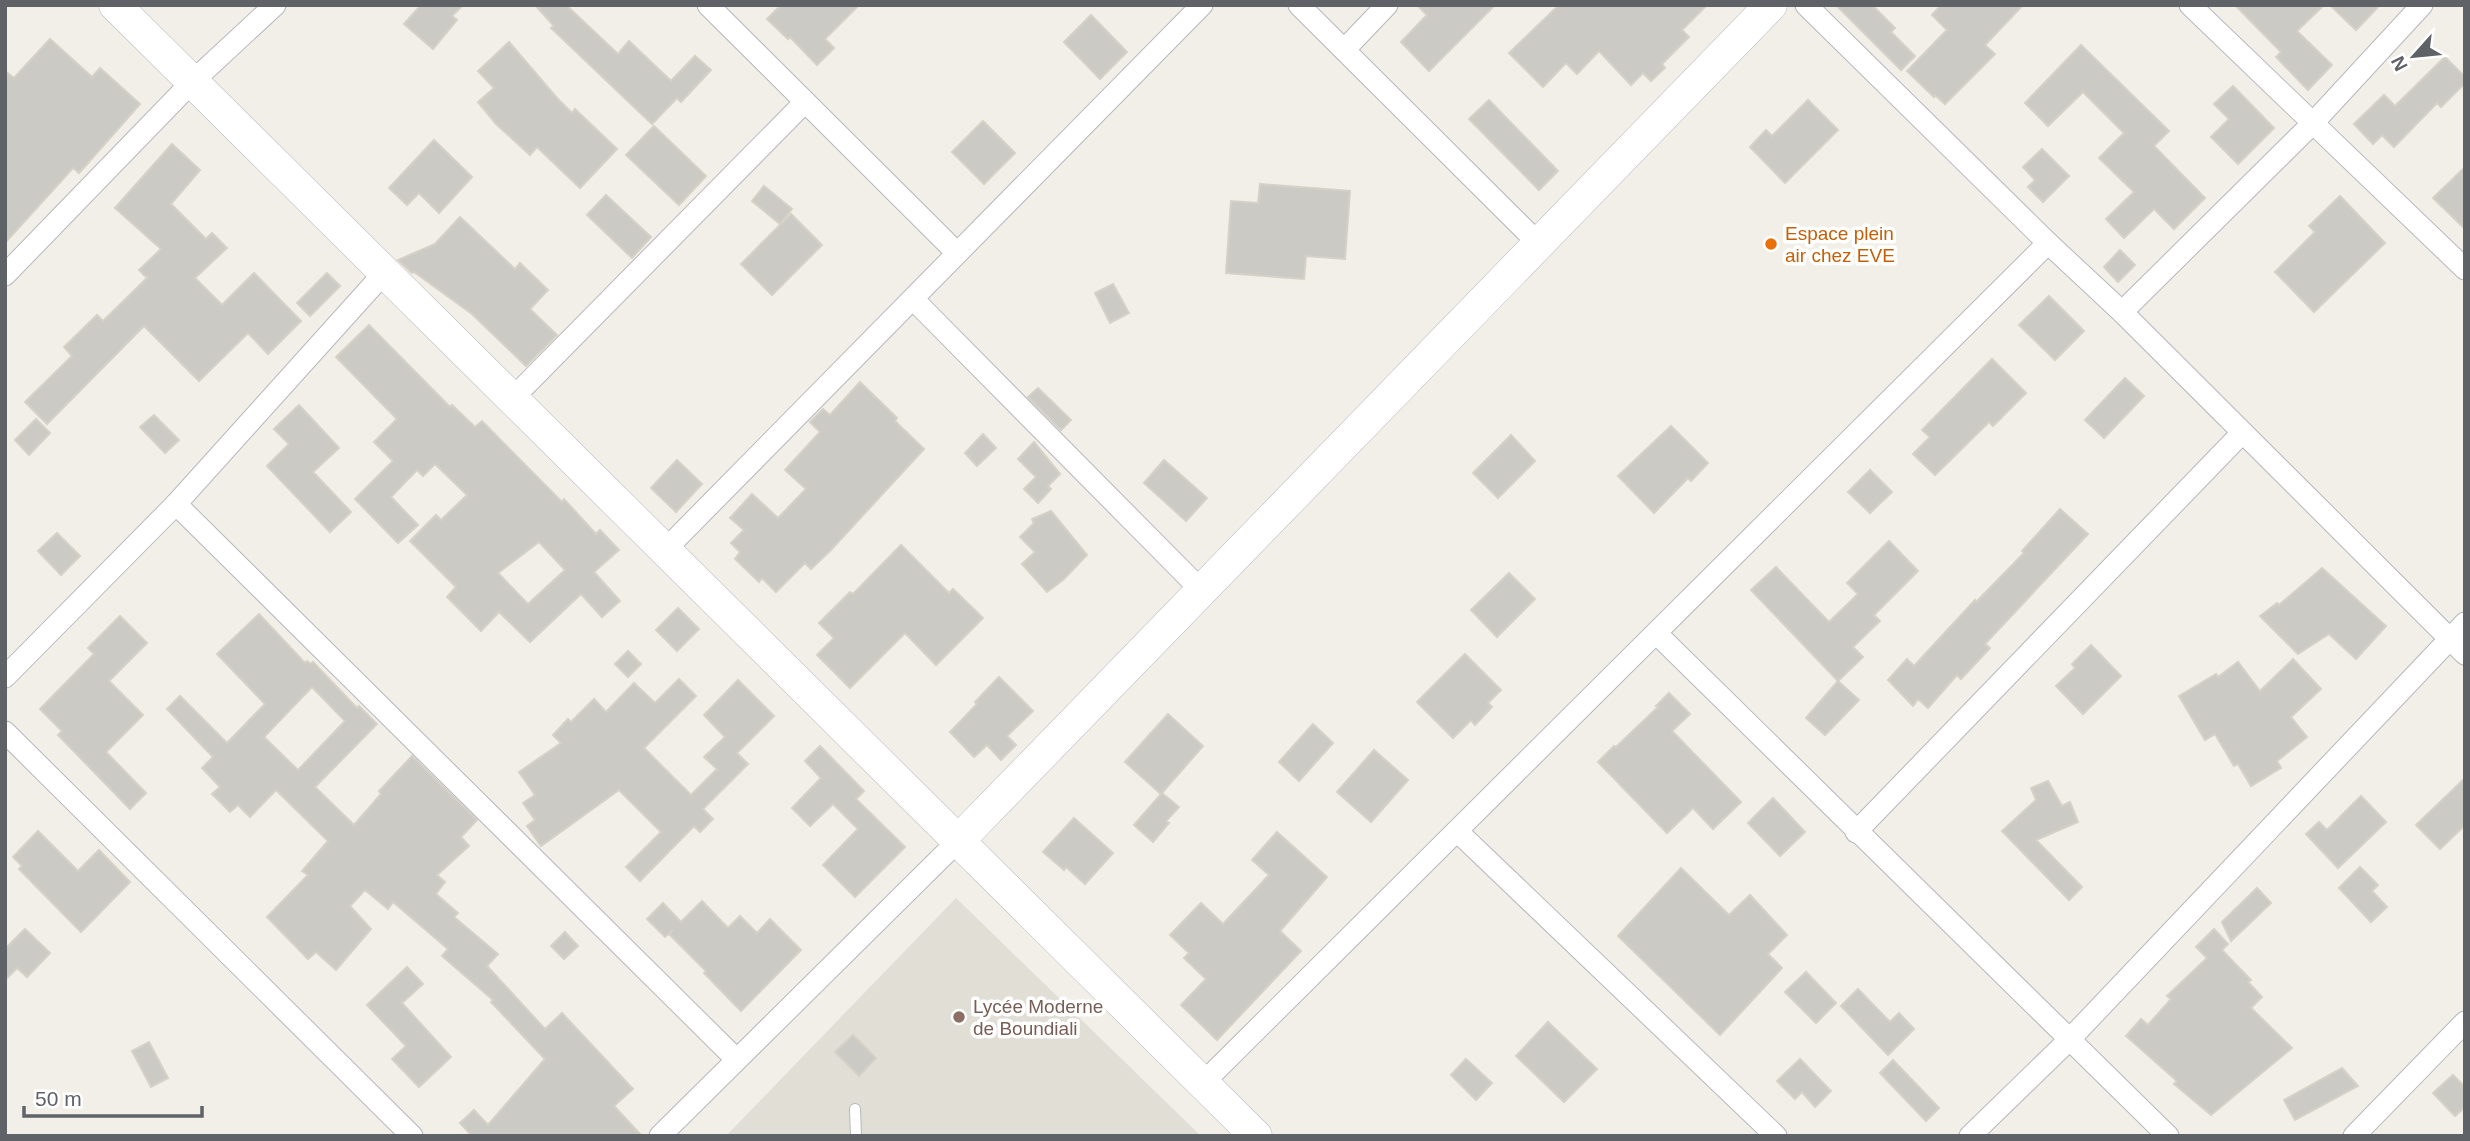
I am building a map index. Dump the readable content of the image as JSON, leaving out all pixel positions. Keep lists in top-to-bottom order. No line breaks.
{"places":["Espace plein air chez EVE","Lycée Moderne de Boundiali"],"scale_bar":"50 m","north":"bottom left"}
